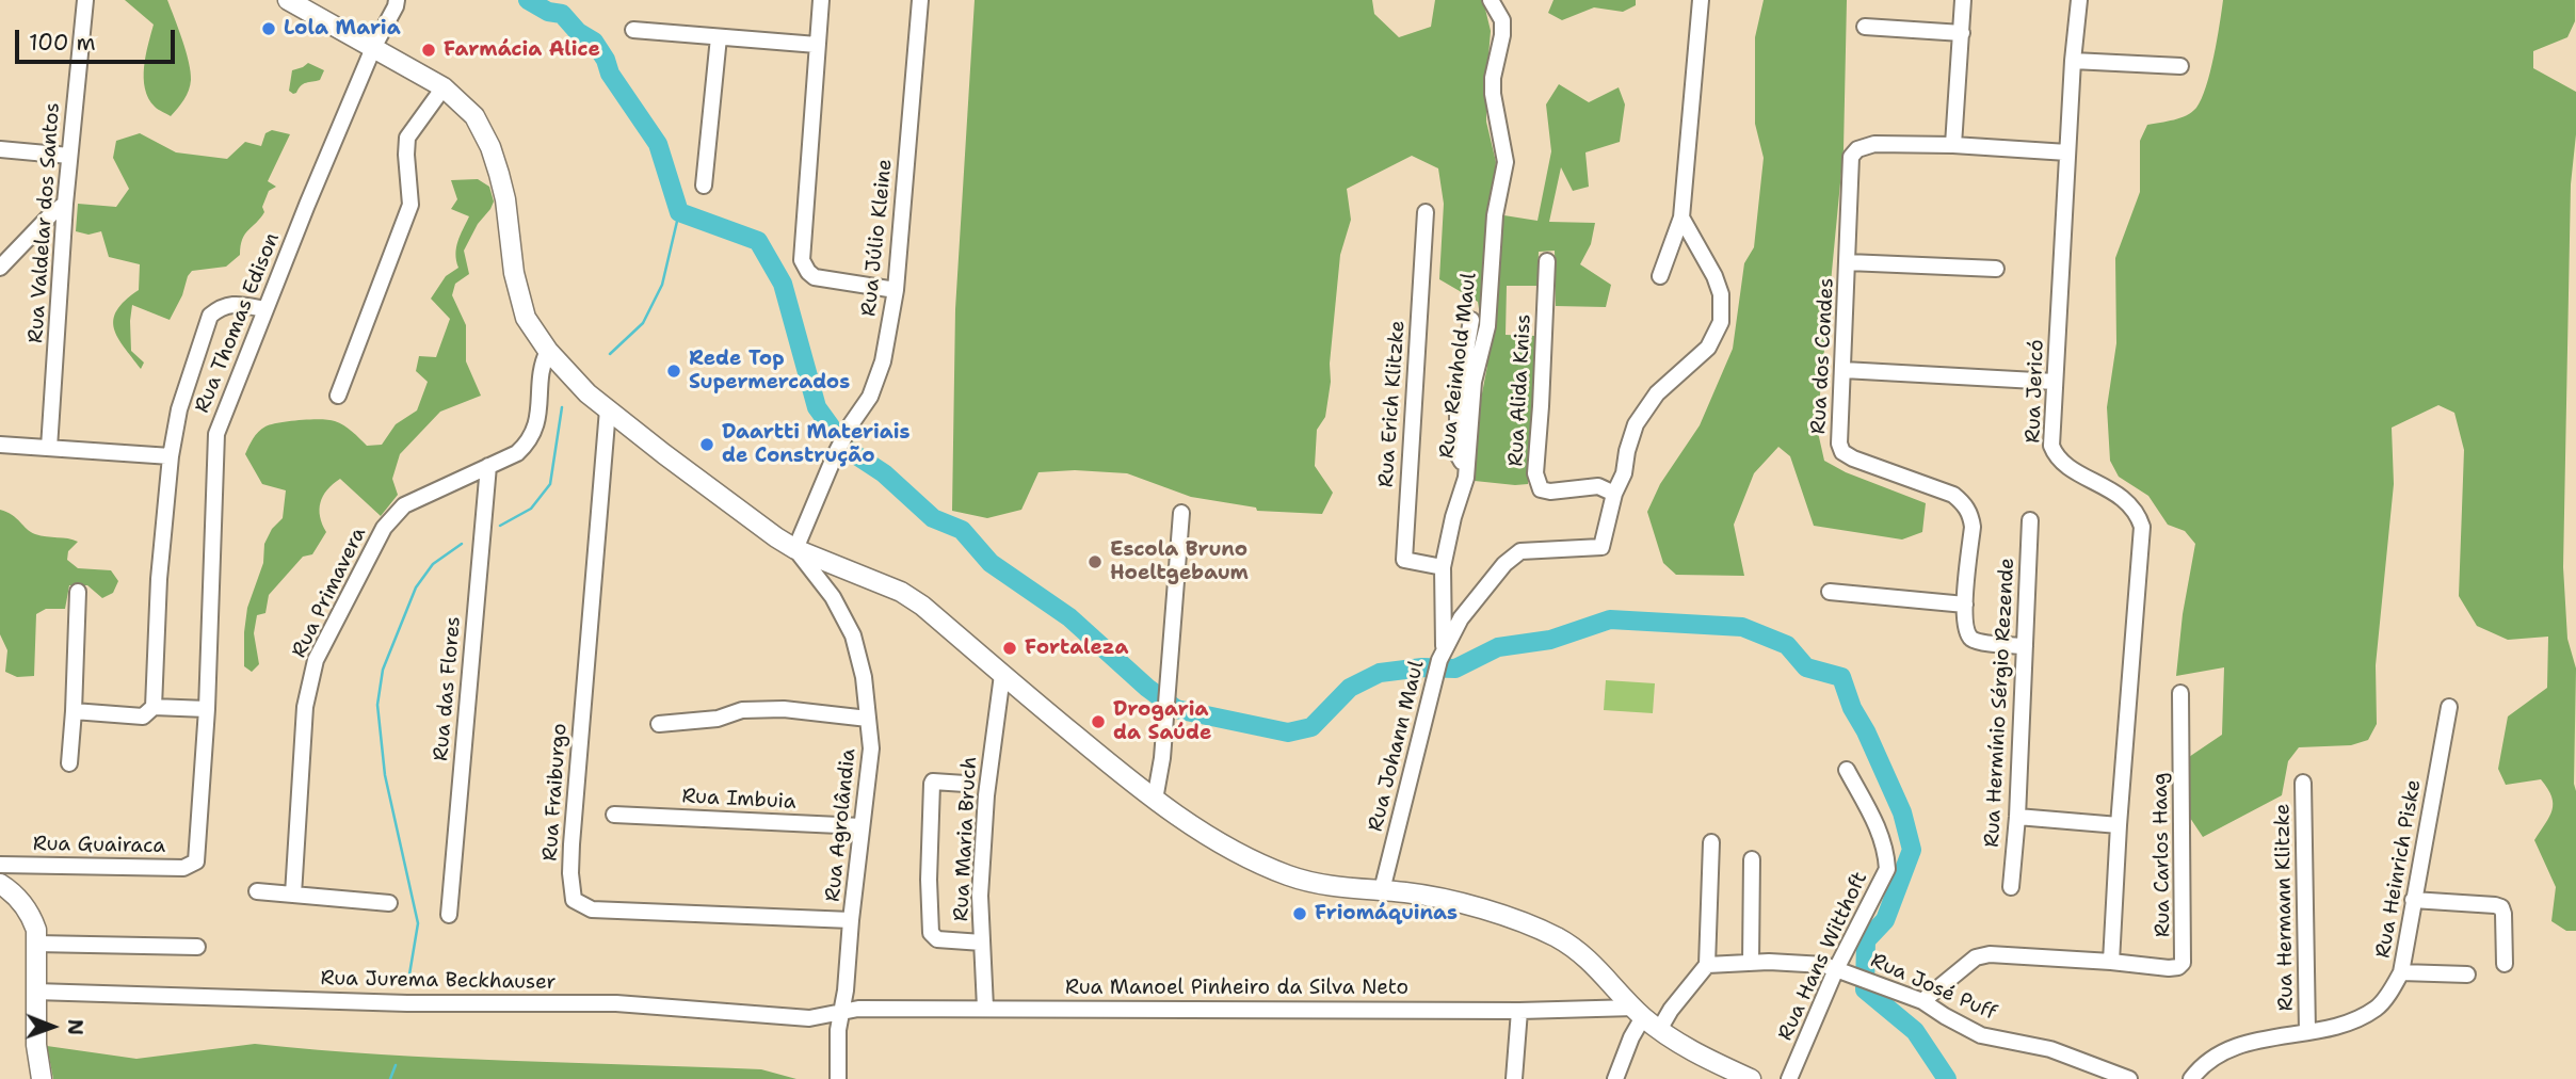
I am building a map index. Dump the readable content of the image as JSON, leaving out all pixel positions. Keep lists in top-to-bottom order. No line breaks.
{"streets":{"street":["Rua Valdelar dos Santos","Rua Júlio Kleine","Rua Thomas Edison","Rua dos Condes","Rua Reinhold Maul","Rua Alida Kniss","Rua Jericó","Rua Erich Klitzke","Rua Primavera","Rua das Flores","Rua Hermínio Sérgio Rezende","Rua Johann Maul","Rua Fraiburgo","Rua Imbuia","Rua Agrolândia","Rua Maria Bruch","Rua Guairaca","Rua Carlos Haag","Rua Heinrich Piske","Rua Hermann Klitzke","Rua Hans Witthoft","Rua Jurema Beckhauser","Rua José Puff","Rua Manoel Pinheiro da Silva Neto"]},"crossings":[["Rua Júlio Kleine","Rua Agrolândia"],["Rua Thomas Edison","Rua Guairaca"],["Rua dos Condes","Rua Jericó"],["Rua dos Condes","Rua Hermínio Sérgio Rezende"],["Rua Reinhold Maul","Rua Erich Klitzke"],["Rua Reinhold Maul","Rua Johann Maul"],["Rua Alida Kniss","Rua Johann Maul"],["Rua Jericó","Rua Carlos Haag"],["Rua Primavera","Rua das Flores"],["Rua Fraiburgo","Rua Agrolândia"],["Rua Imbuia","Rua Agrolândia"],["Rua Agrolândia","Rua Jurema Beckhauser"],["Rua Agrolândia","Rua Manoel Pinheiro da Silva Neto"],["Rua Maria Bruch","Rua Manoel Pinheiro da Silva Neto"],["Rua Carlos Haag","Rua José Puff"],["Rua Heinrich Piske","Rua Hermann Klitzke"],["Rua Hans Witthoft","Rua José Puff"],["Rua Jurema Beckhauser","Rua Manoel Pinheiro da Silva Neto"]],"places":["Lola Maria","Farmácia Alice","Rede Top Supermercados","Daartti Materiais de Construção","Escola Bruno Hoeltgebaum","Fortaleza","Drogaria da Saúde","Friomáquinas"],"scale_bar":"100 m","north":"right"}
